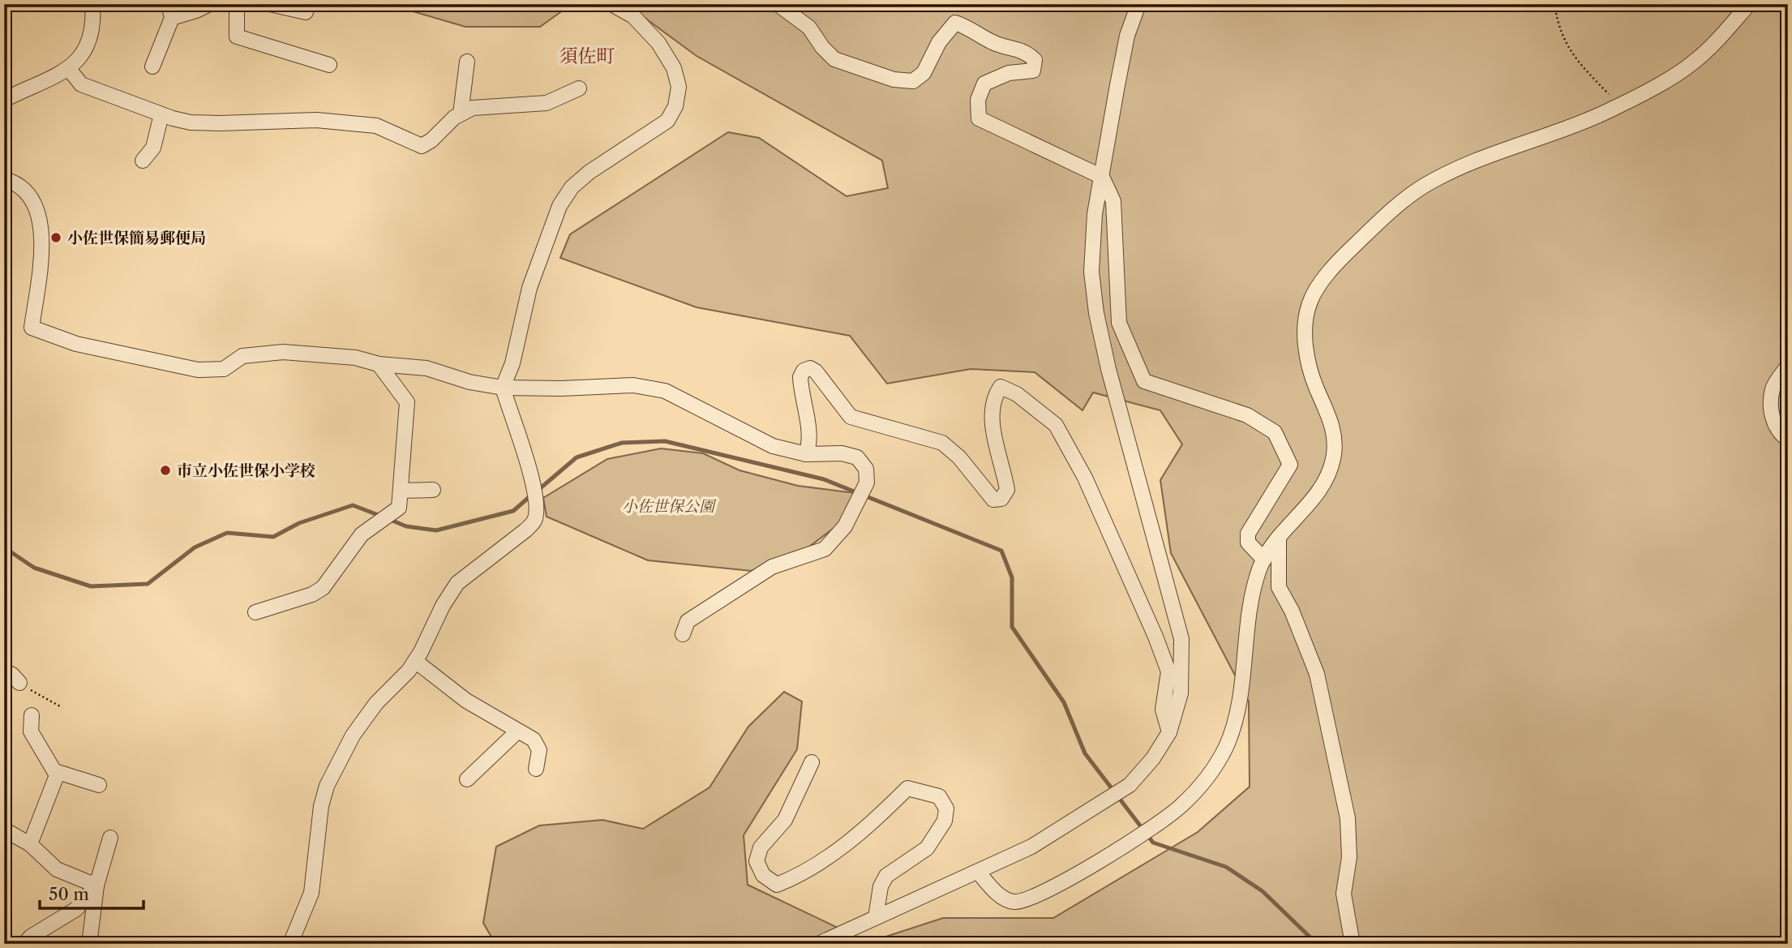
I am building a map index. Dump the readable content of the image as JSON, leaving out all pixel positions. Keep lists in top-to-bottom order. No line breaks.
{"districts":["須佐町"],"parks":["小佐世保公園"],"places":["小佐世保簡易郵便局","市立小佐世保小学校"],"scale_bar":"50 m"}
